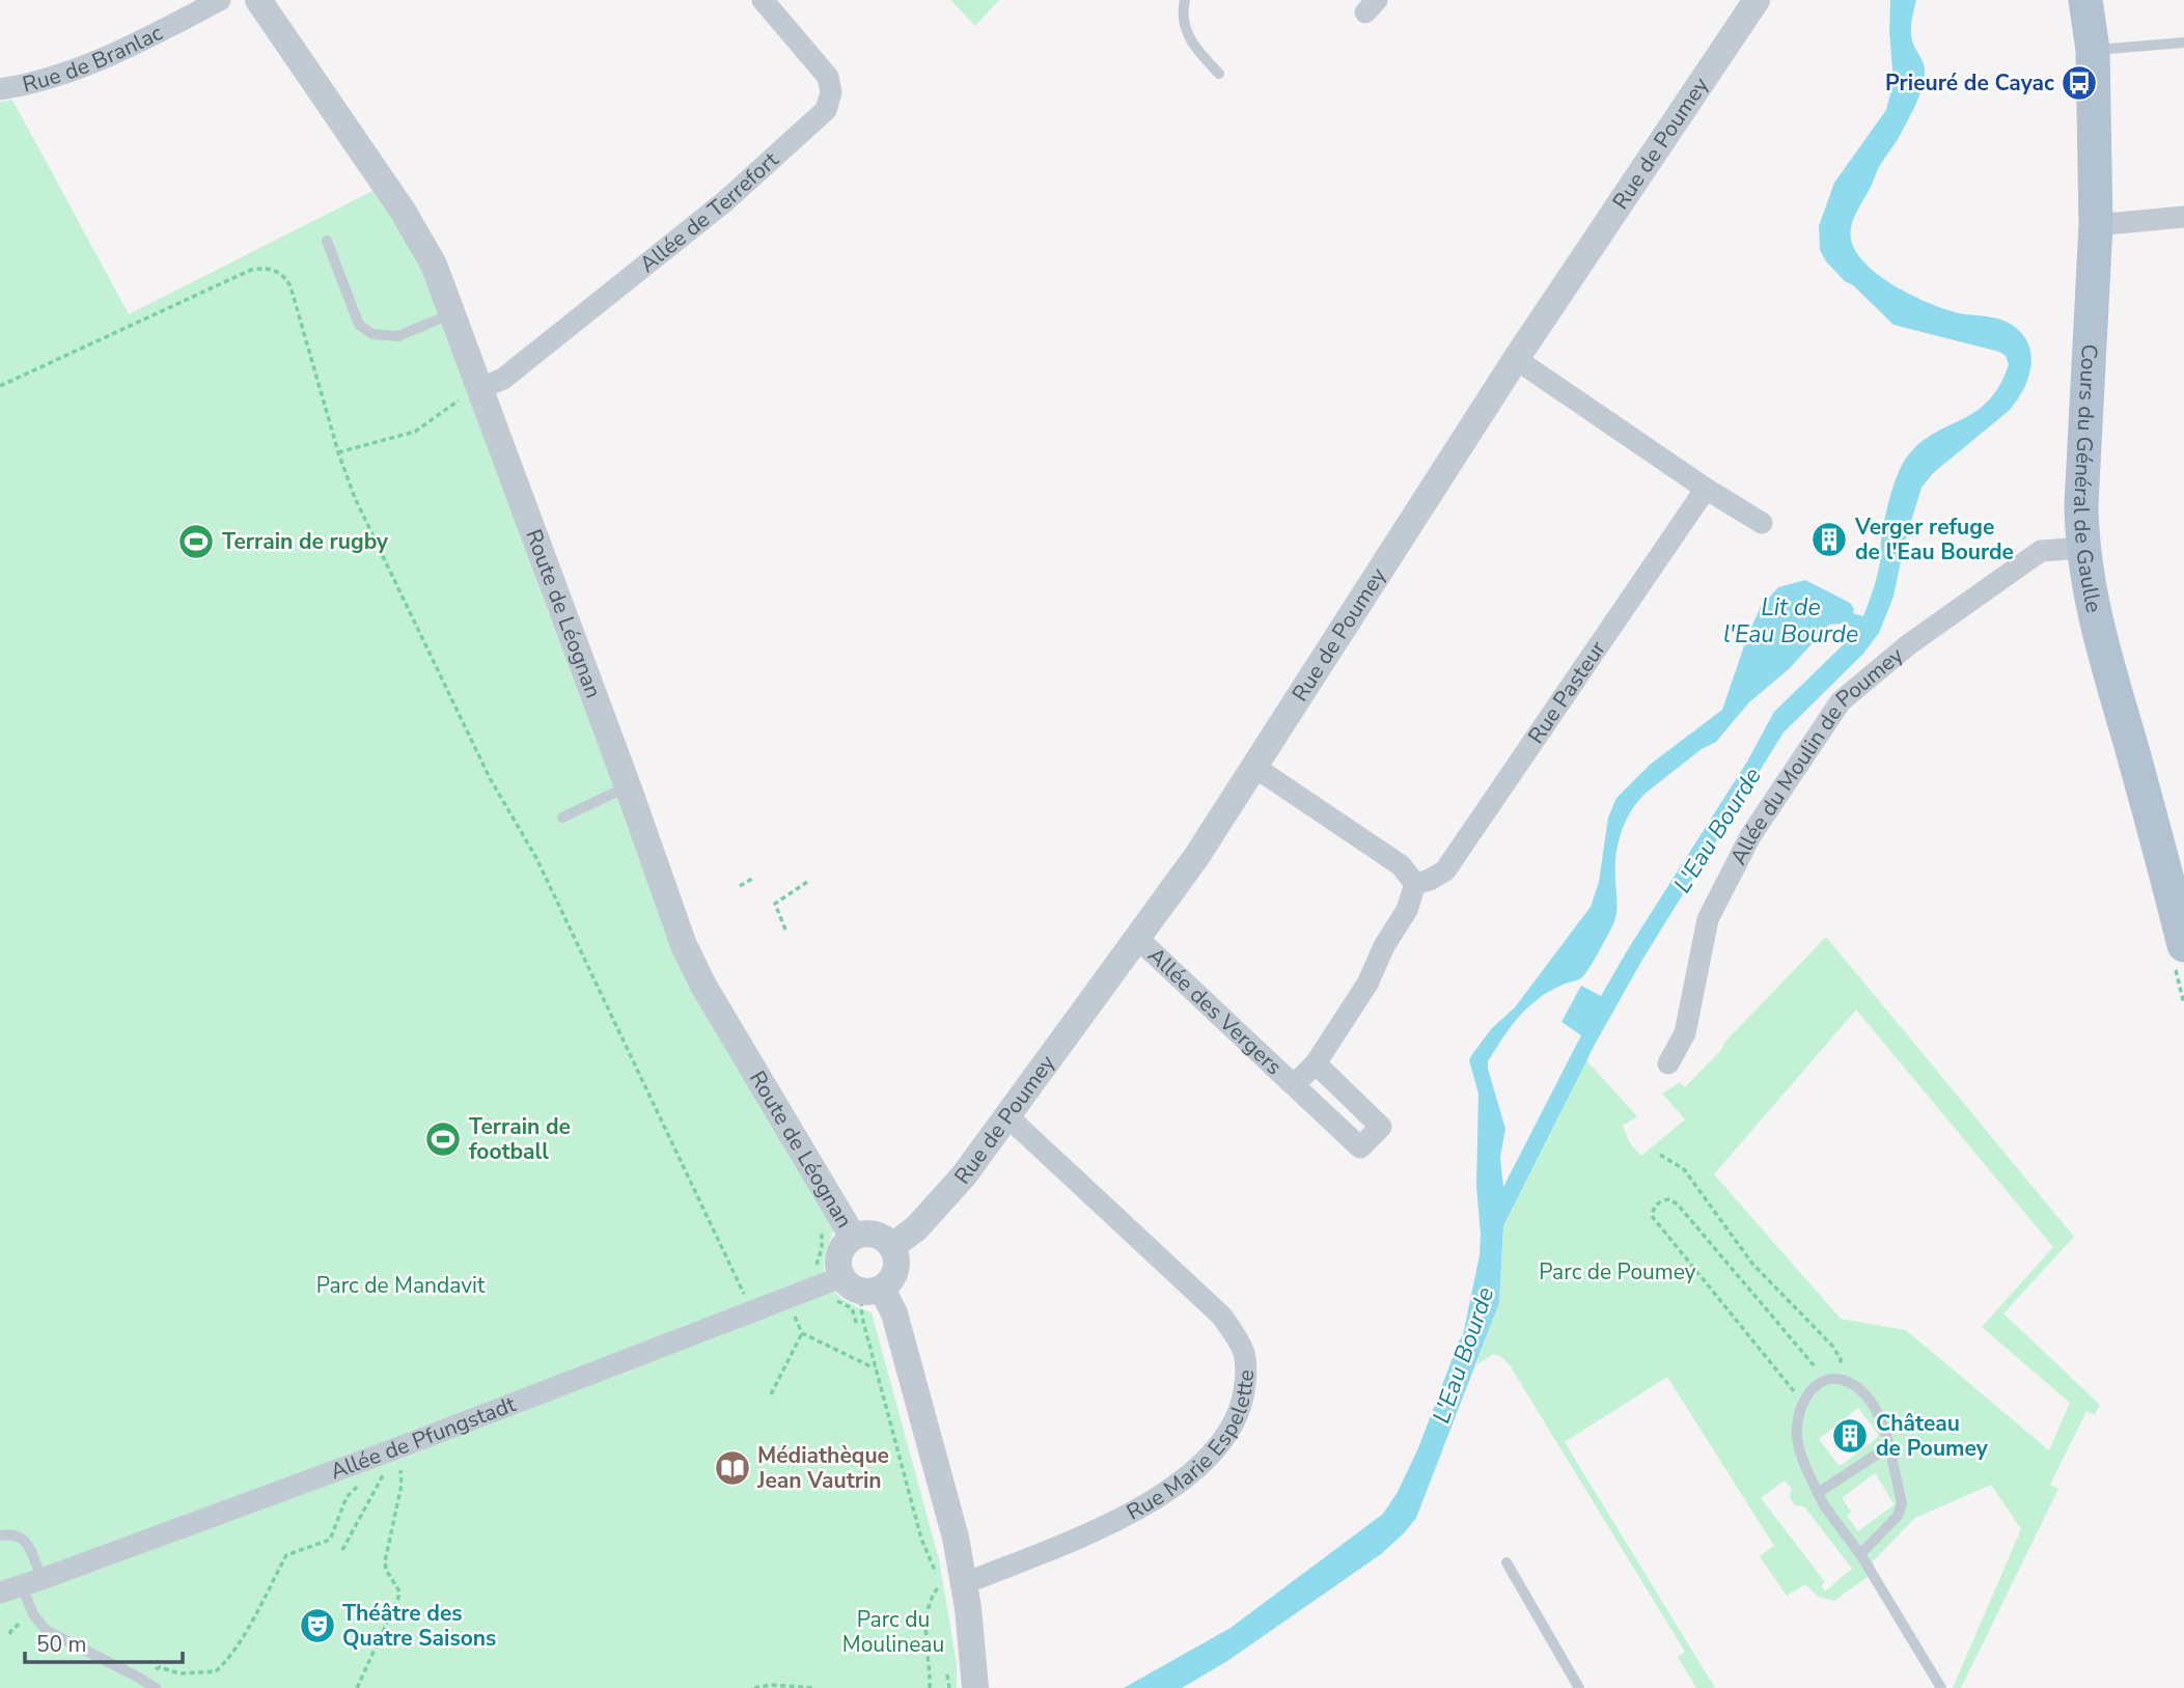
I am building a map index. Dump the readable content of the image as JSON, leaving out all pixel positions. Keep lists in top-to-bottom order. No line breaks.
{"streets":{"main road":["Cours du Général de Gaulle"],"street":["Rue de Branlac","Rue de Poumey","Allée de Terrefort","Route de Léognan","Rue Pasteur","Allée du Moulin de Poumey","Allée des Vergers","Allée de Pfungstadt","Rue Marie Espelette"]},"crossings":[["Rue de Poumey","Route de Léognan"],["Rue de Poumey","Allée des Vergers"],["Rue de Poumey","Allée de Pfungstadt"],["Rue de Poumey","Rue Marie Espelette"],["Allée de Terrefort","Route de Léognan"],["Cours du Général de Gaulle","Allée du Moulin de Poumey"],["Route de Léognan","Allée de Pfungstadt"]],"water":["Lit de l'Eau Bourde","L'Eau Bourde"],"parks":["Parc de Poumey","Parc de Mandavit","Parc du Moulineau"],"places":{"bus stop":["Prieuré de Cayac"],"building":["Verger refuge de l'Eau Bourde","Château de Poumey"],"sports":["Terrain de rugby","Terrain de football"],"library":["Médiathèque Jean Vautrin"],"theatre":["Théâtre des Quatre Saisons"]},"scale_bar":"50 m"}
